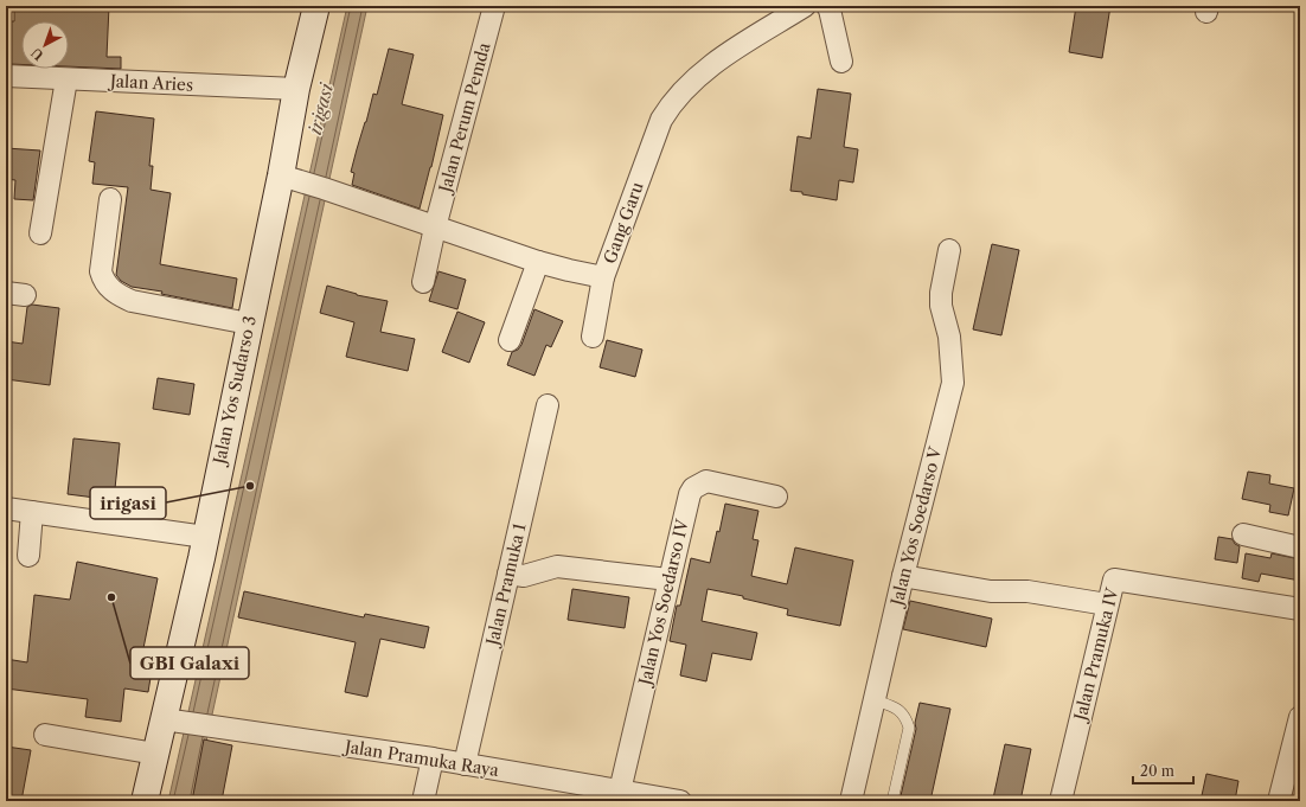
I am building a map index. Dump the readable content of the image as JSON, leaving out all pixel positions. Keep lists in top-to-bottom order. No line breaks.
{"streets":{"street":["Jalan Aries","Jalan Perum Pemda","Gang Garu","Jalan Yos Sudarso 3","Jalan Yos Soedarso V","Jalan Pramuka 1","Jalan Yos Soedarso IV","Jalan Pramuka IV","Jalan Pramuka Raya"]},"crossings":[["Jalan Aries","Jalan Yos Sudarso 3"],["Jalan Perum Pemda","Gang Garu"],["Gang Garu","Jalan Yos Sudarso 3"],["Jalan Yos Sudarso 3","Jalan Pramuka Raya"],["Jalan Pramuka 1","Jalan Pramuka Raya"],["Jalan Yos Soedarso IV","Jalan Pramuka Raya"]],"water":["irigasi"],"places":["irigasi","GBI Galaxi"],"scale_bar":"20 m","north":"bottom left"}
